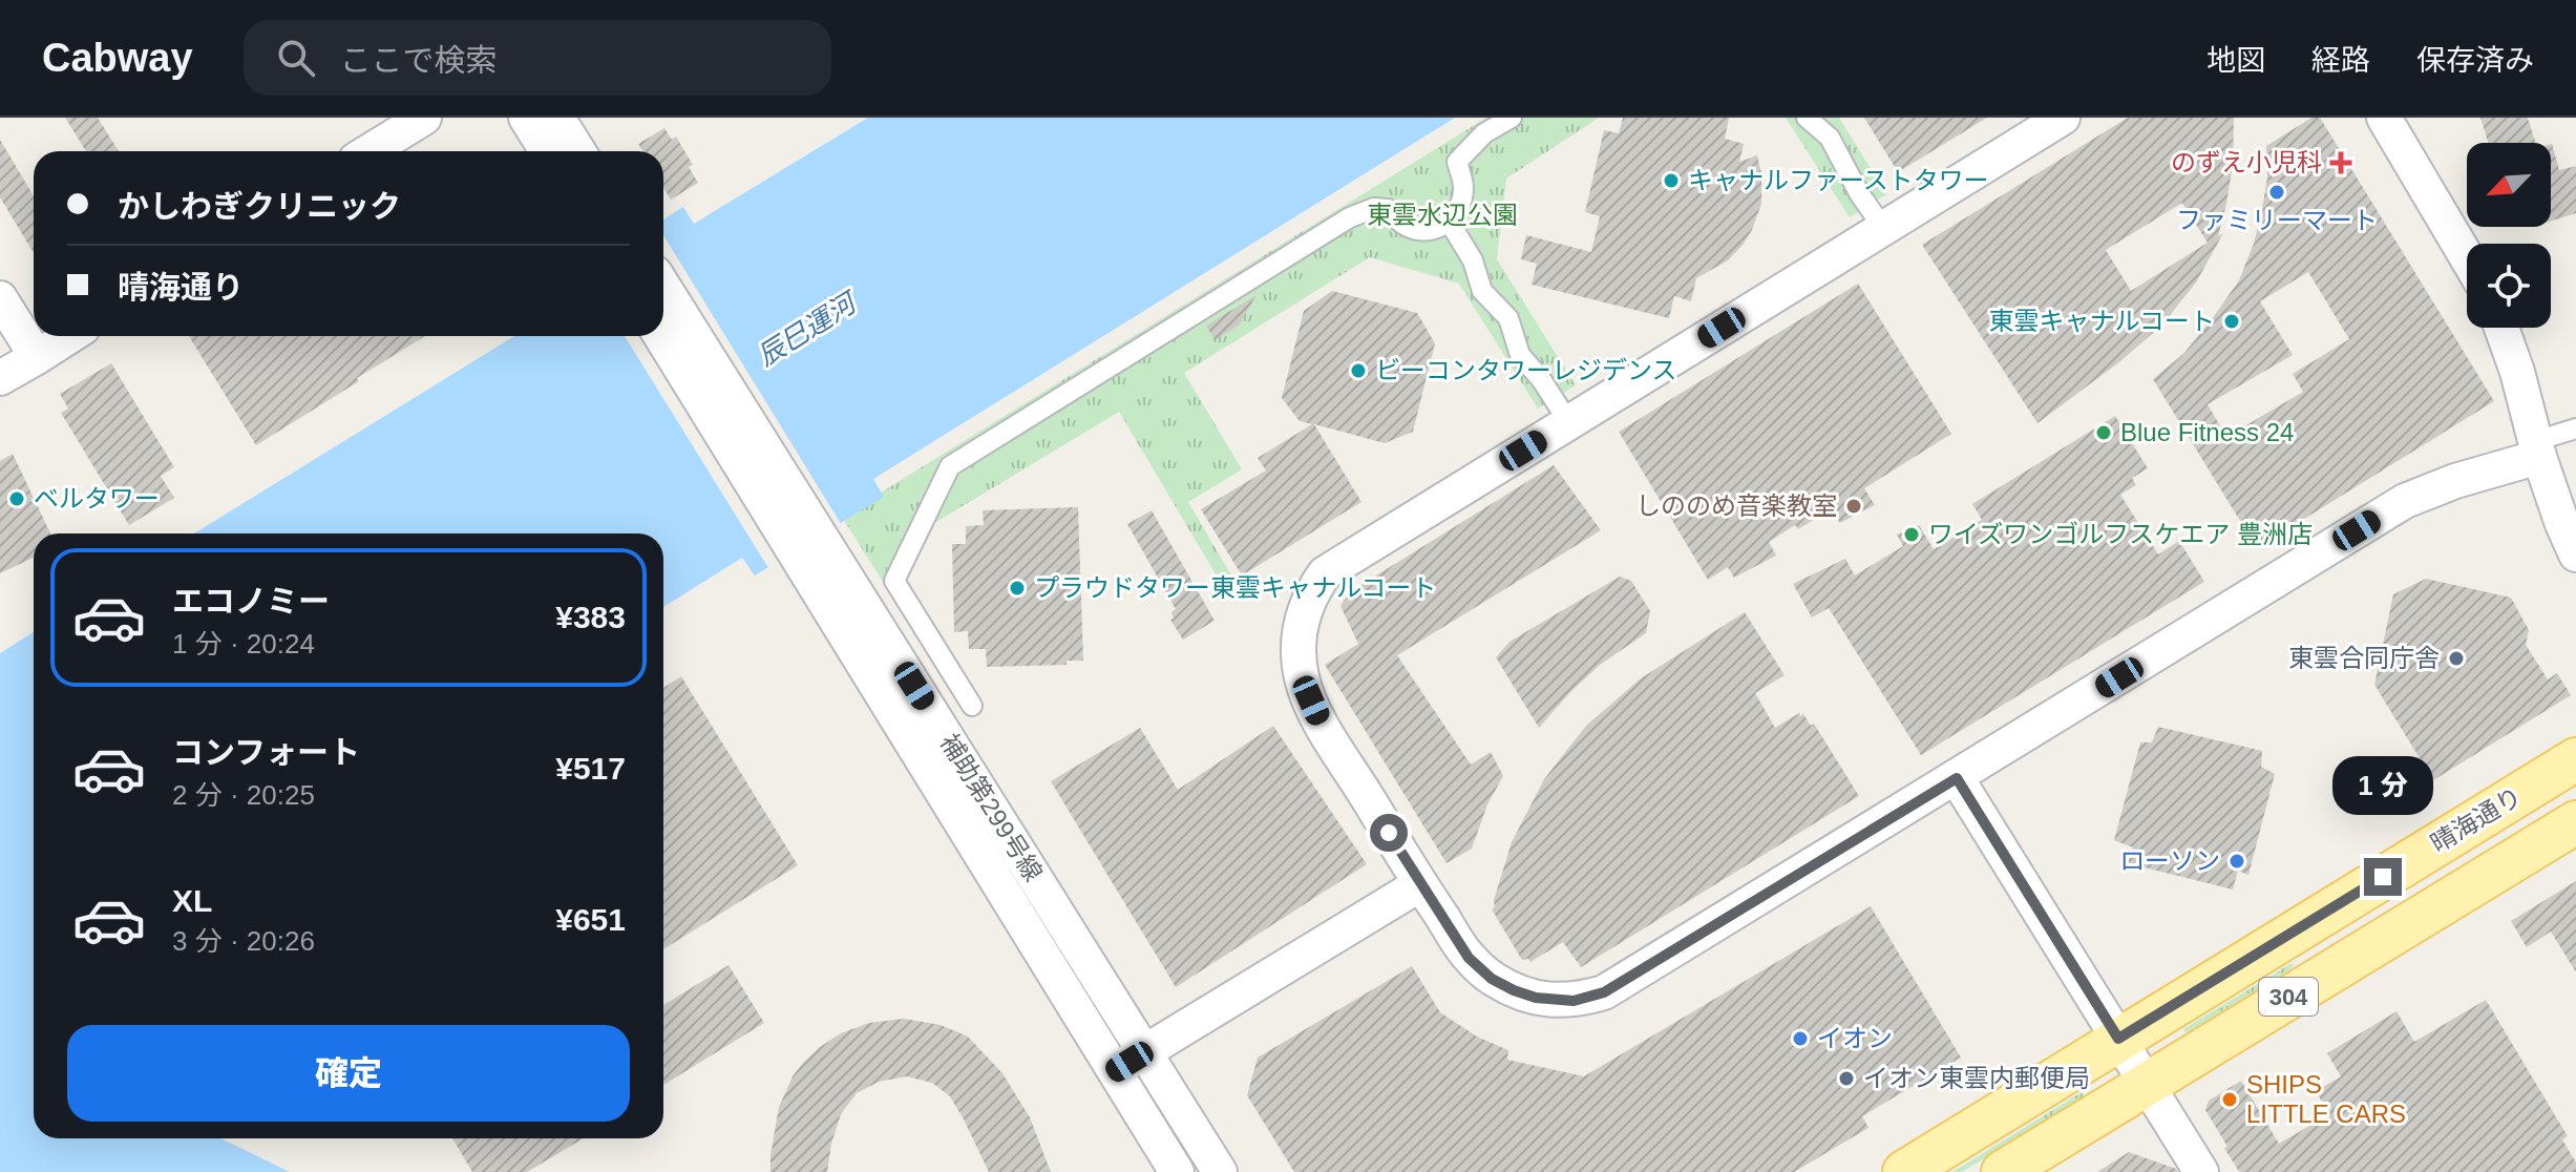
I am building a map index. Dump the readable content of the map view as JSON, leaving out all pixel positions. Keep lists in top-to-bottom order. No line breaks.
{"streets":{"main road":["晴海通り","304"],"street":["補助第299号線"]},"water":["辰巳運河"],"parks":["東雲水辺公園"],"places":{"health":["のずえ小児科"],"other":["キャナルファーストタワー","ファミリーマート","東雲キャナルコート","ビーコンタワーレジデンス","Blue Fitness 24","ベルタワー","しののめ音楽教室","ワイズワンゴルフスケエア 豊洲店","プラウドタワー東雲キャナルコート","東雲合同庁舎","ローソン","イオン","イオン東雲内郵便局","SHIPS LITTLE CARS"]},"north":"bottom left","page":{"header":"Cabway","search":"ここで検索","nav":["地図","経路","保存済み"],"banner":["かしわぎクリニック","晴海通り"],"list":[{"name":"エコノミー","note":"1 分 · 20:24","value":"¥383"},{"name":"コンフォート","note":"2 分 · 20:25","value":"¥517"},{"name":"XL","note":"3 分 · 20:26","value":"¥651"}],"bubble":"1 分","buttons":"確定"}}
